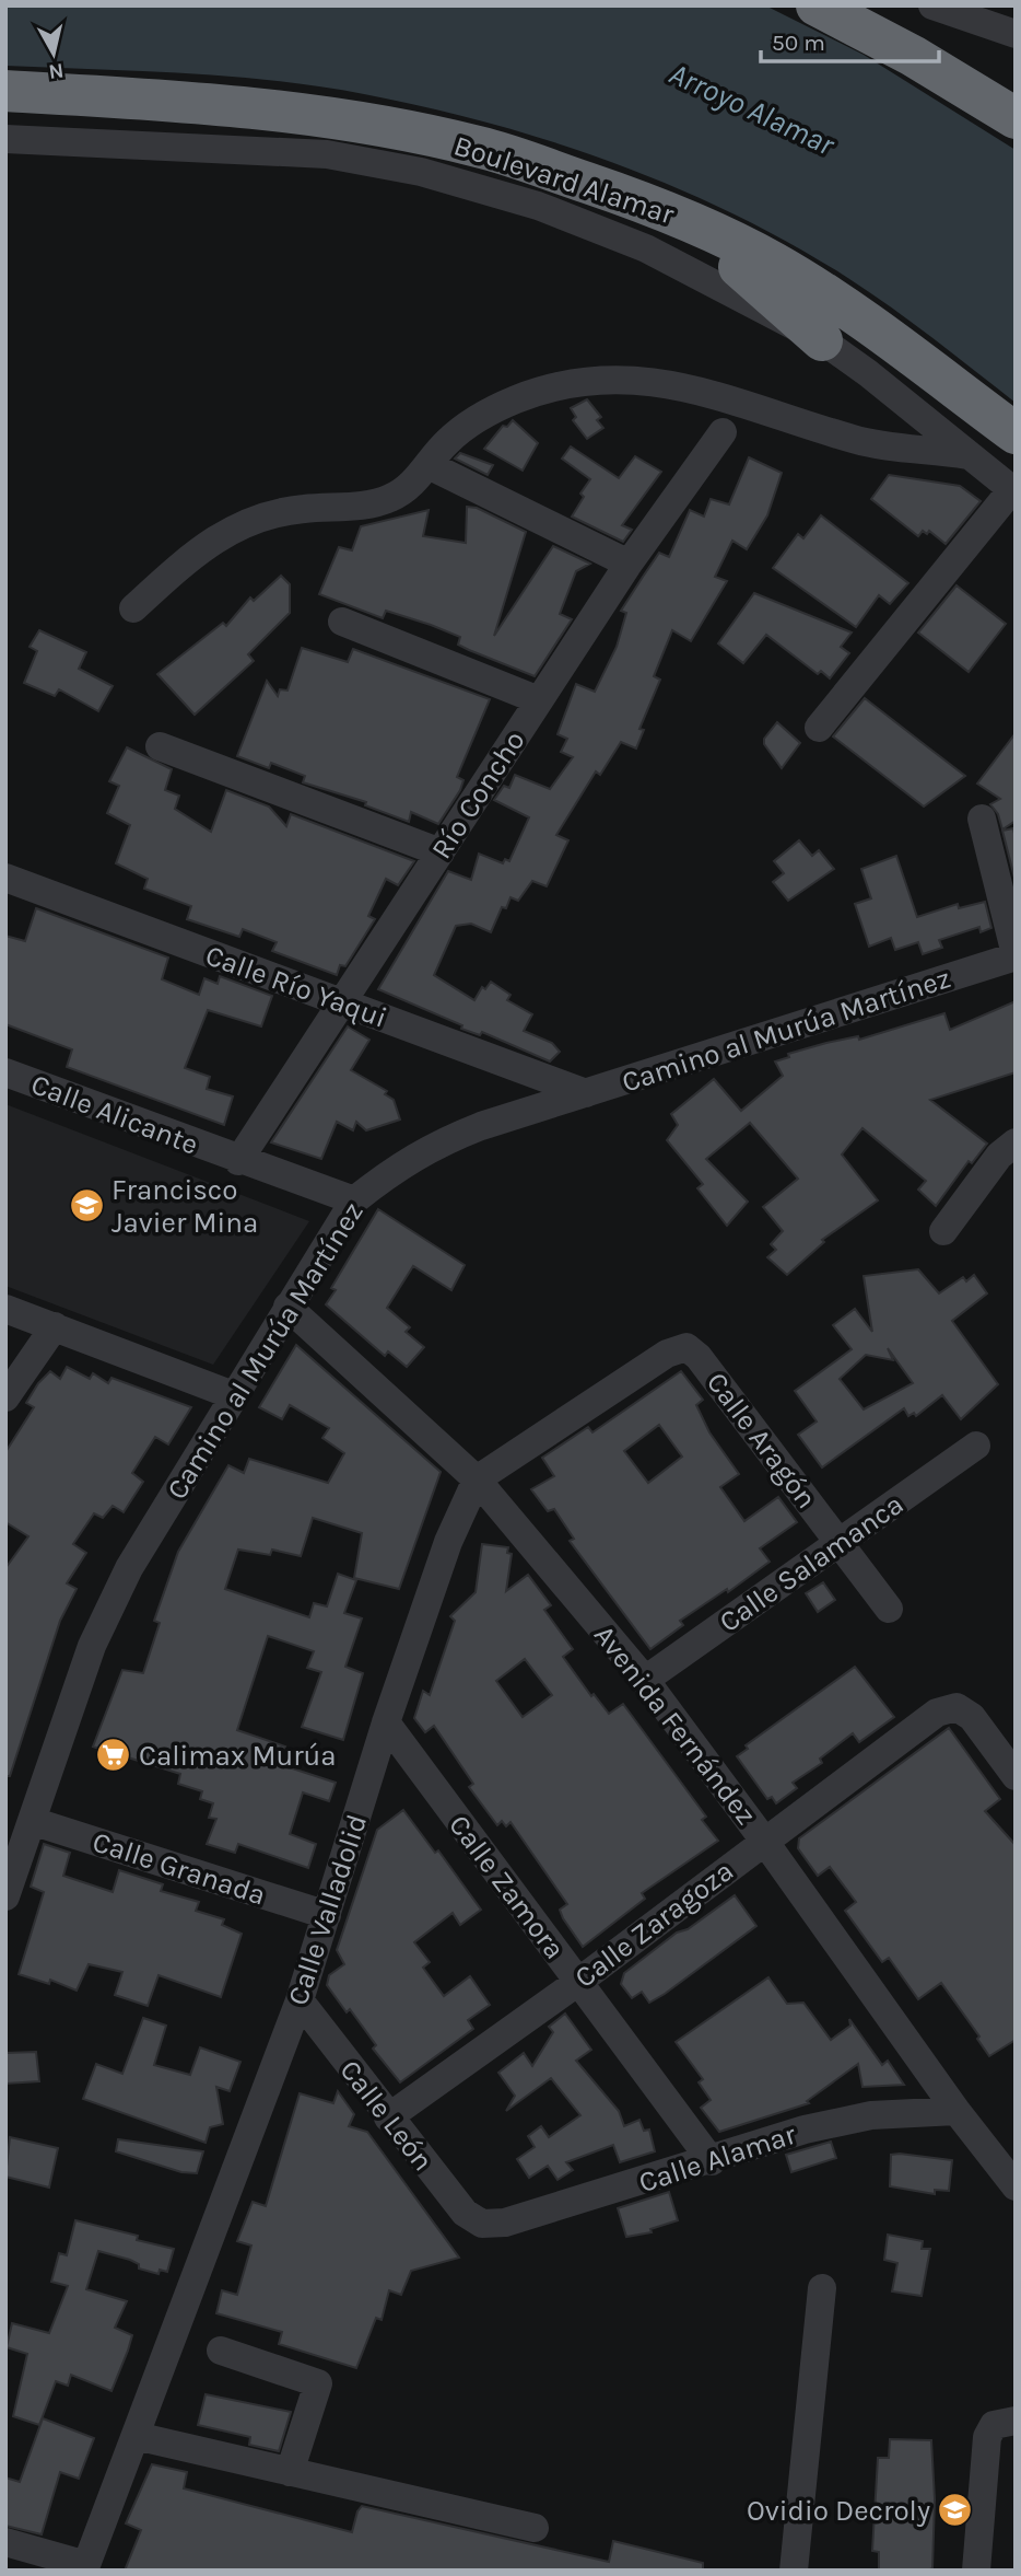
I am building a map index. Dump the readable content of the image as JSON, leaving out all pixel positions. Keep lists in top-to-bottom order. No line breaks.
{"streets":{"highway":["Boulevard Alamar"],"street":["Río Concho","Calle Río Yaqui","Camino al Murúa Martínez","Calle Alicante","Calle Aragón","Calle Salamanca","Avenida Fernández","Calle Granada","Calle Zamora","Calle Valladolid","Calle Zaragoza","Calle León","Calle Alamar"]},"crossings":[["Río Concho","Calle Río Yaqui"],["Río Concho","Calle Alicante"],["Calle Río Yaqui","Camino al Murúa Martínez"],["Camino al Murúa Martínez","Calle Alicante"],["Camino al Murúa Martínez","Avenida Fernández"],["Camino al Murúa Martínez","Calle Granada"],["Calle Aragón","Calle Salamanca"],["Calle Aragón","Avenida Fernández"],["Calle Aragón","Calle Valladolid"],["Calle Salamanca","Avenida Fernández"],["Avenida Fernández","Calle Valladolid"],["Avenida Fernández","Calle Zaragoza"],["Avenida Fernández","Calle Alamar"],["Calle Granada","Calle Valladolid"],["Calle Zamora","Calle Valladolid"],["Calle Zamora","Calle Zaragoza"],["Calle Zamora","Calle Alamar"],["Calle Valladolid","Calle León"],["Calle Zaragoza","Calle León"],["Calle León","Calle Alamar"]],"water":["Arroyo Alamar"],"places":{"school or university":["Francisco Javier Mina","Ovidio Decroly"],"supermarket":["Calimax Murúa"]},"scale_bar":"50 m","north":"bottom"}
